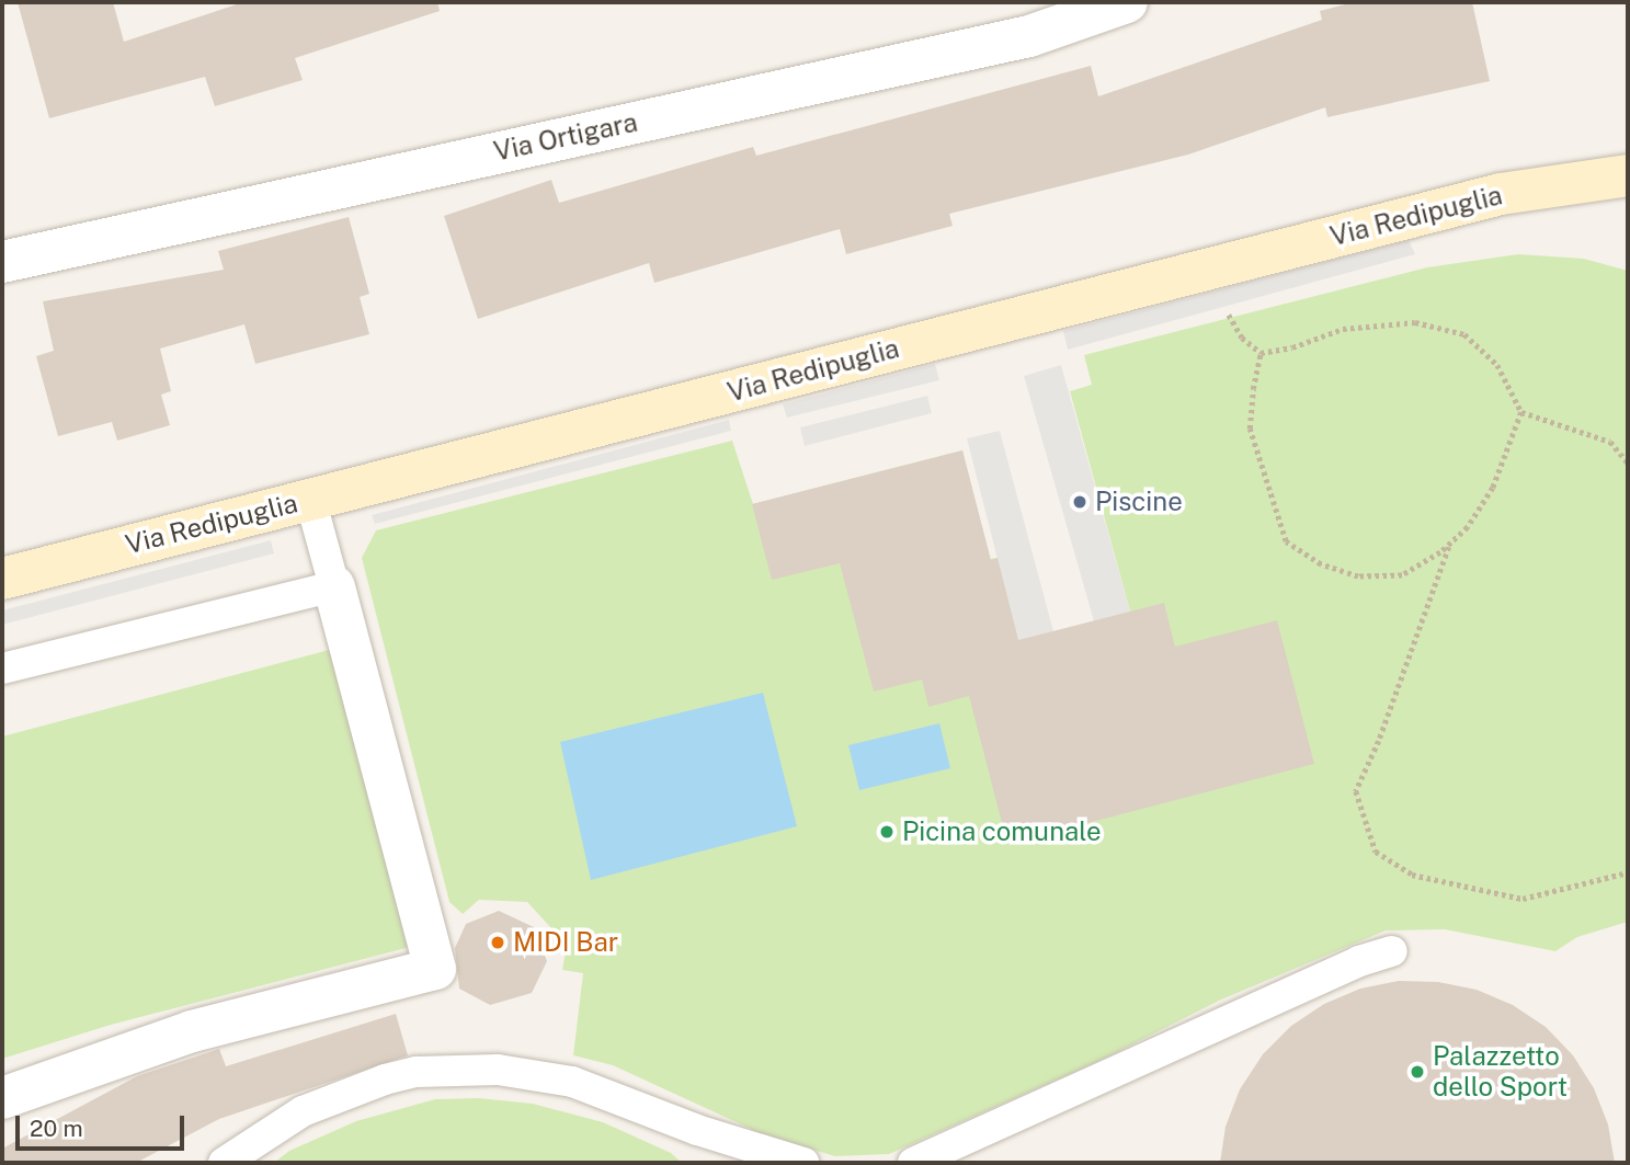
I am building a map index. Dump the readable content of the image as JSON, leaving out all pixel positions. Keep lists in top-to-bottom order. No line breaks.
{"streets":{"street":["Via Ortigara","Via Redipuglia"]},"places":["Piscine","Picina comunale","MIDI Bar","Palazzetto dello Sport"],"scale_bar":"20 m"}
